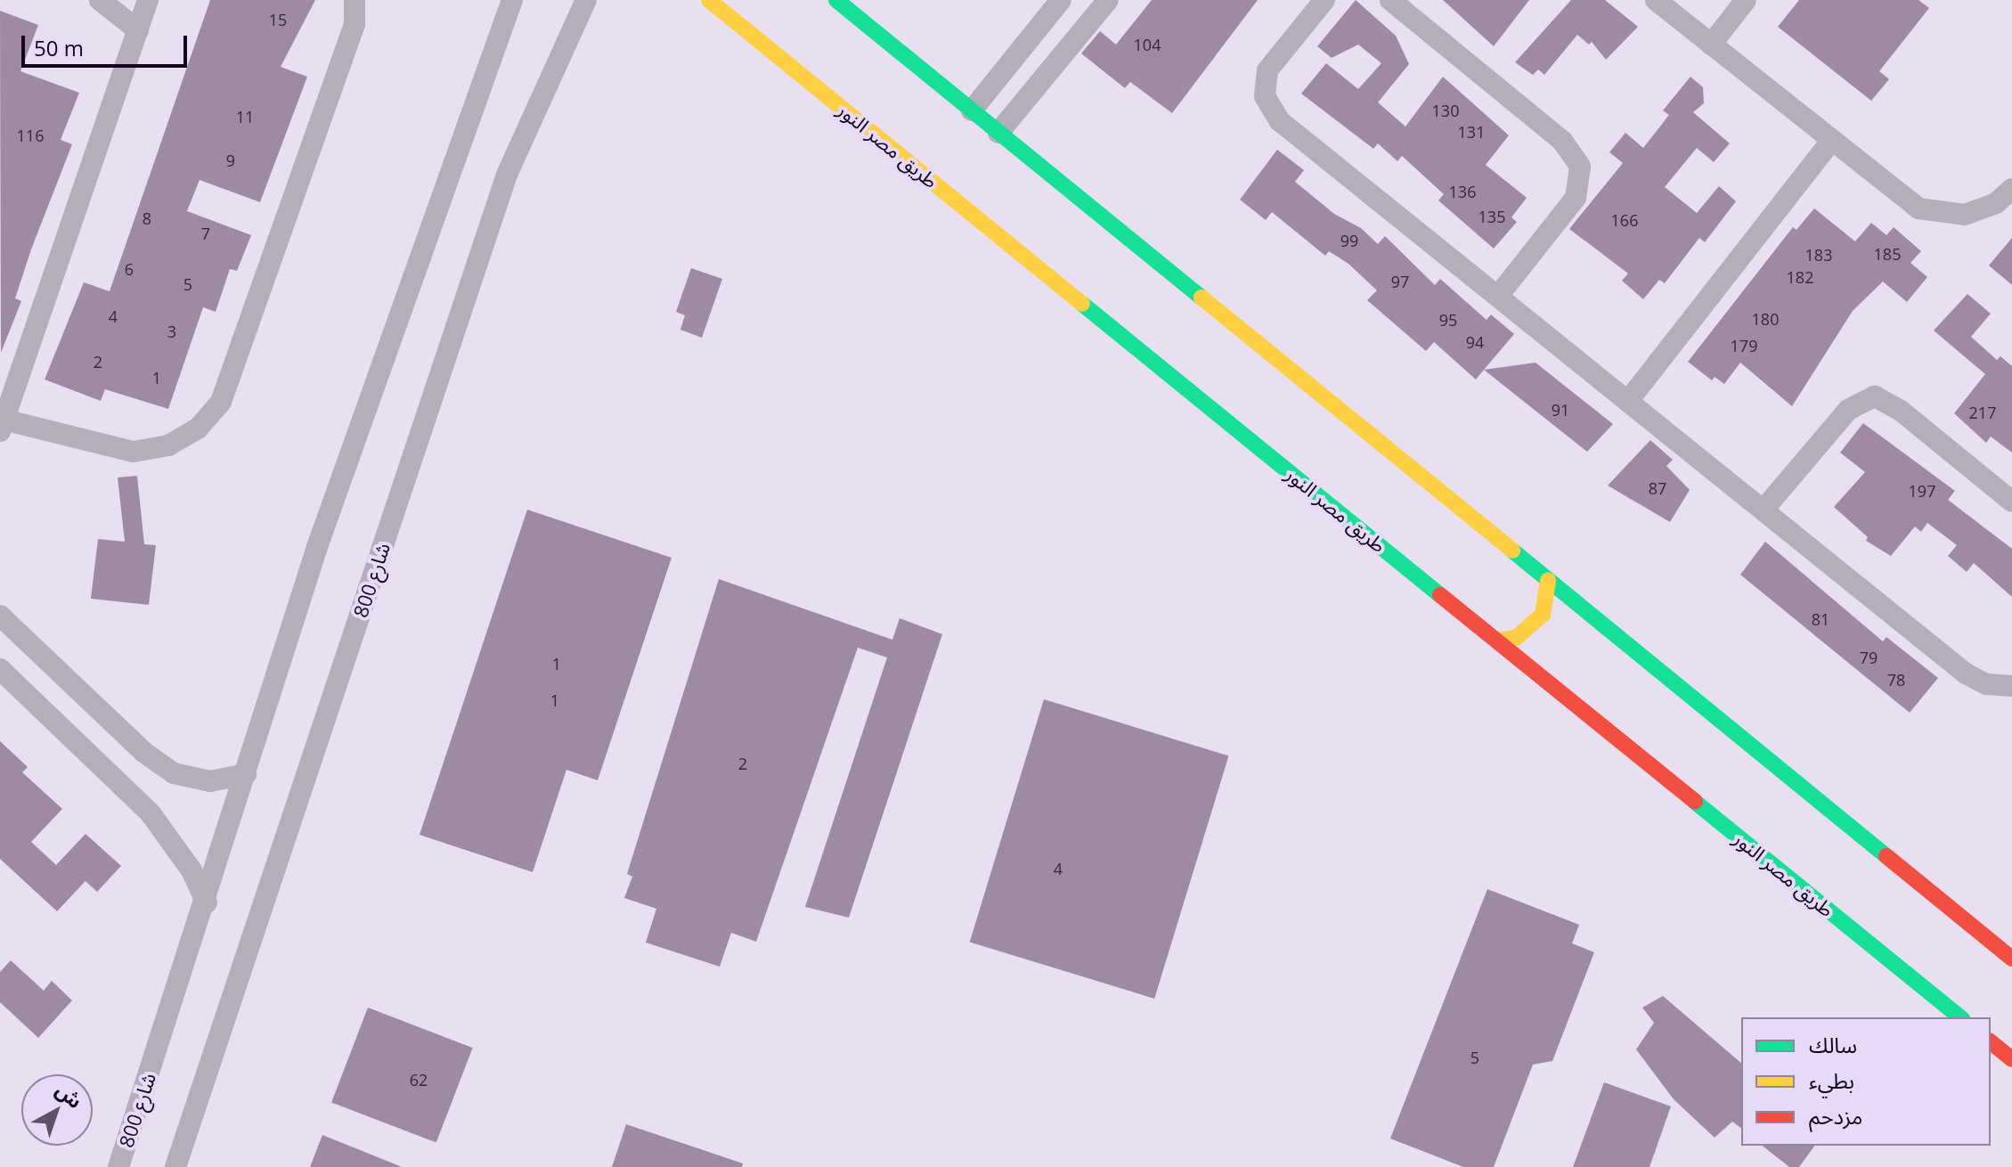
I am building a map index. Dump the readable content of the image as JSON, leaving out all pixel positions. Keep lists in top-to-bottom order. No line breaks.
{"streets":{"street":["طريق مصر النور","شارع 800"]},"house_numbers":["15","104","130","11","131","116","9","136","135","8","166","7","99","185","183","6","182","97","5","4","180","95","3","94","179","2","1","91","217","87","197","81","79","1","78","1","2","4","5","62"],"legend":["سالك","بطيء","مزدحم"],"scale_bar":"50 m","north":"top right"}
